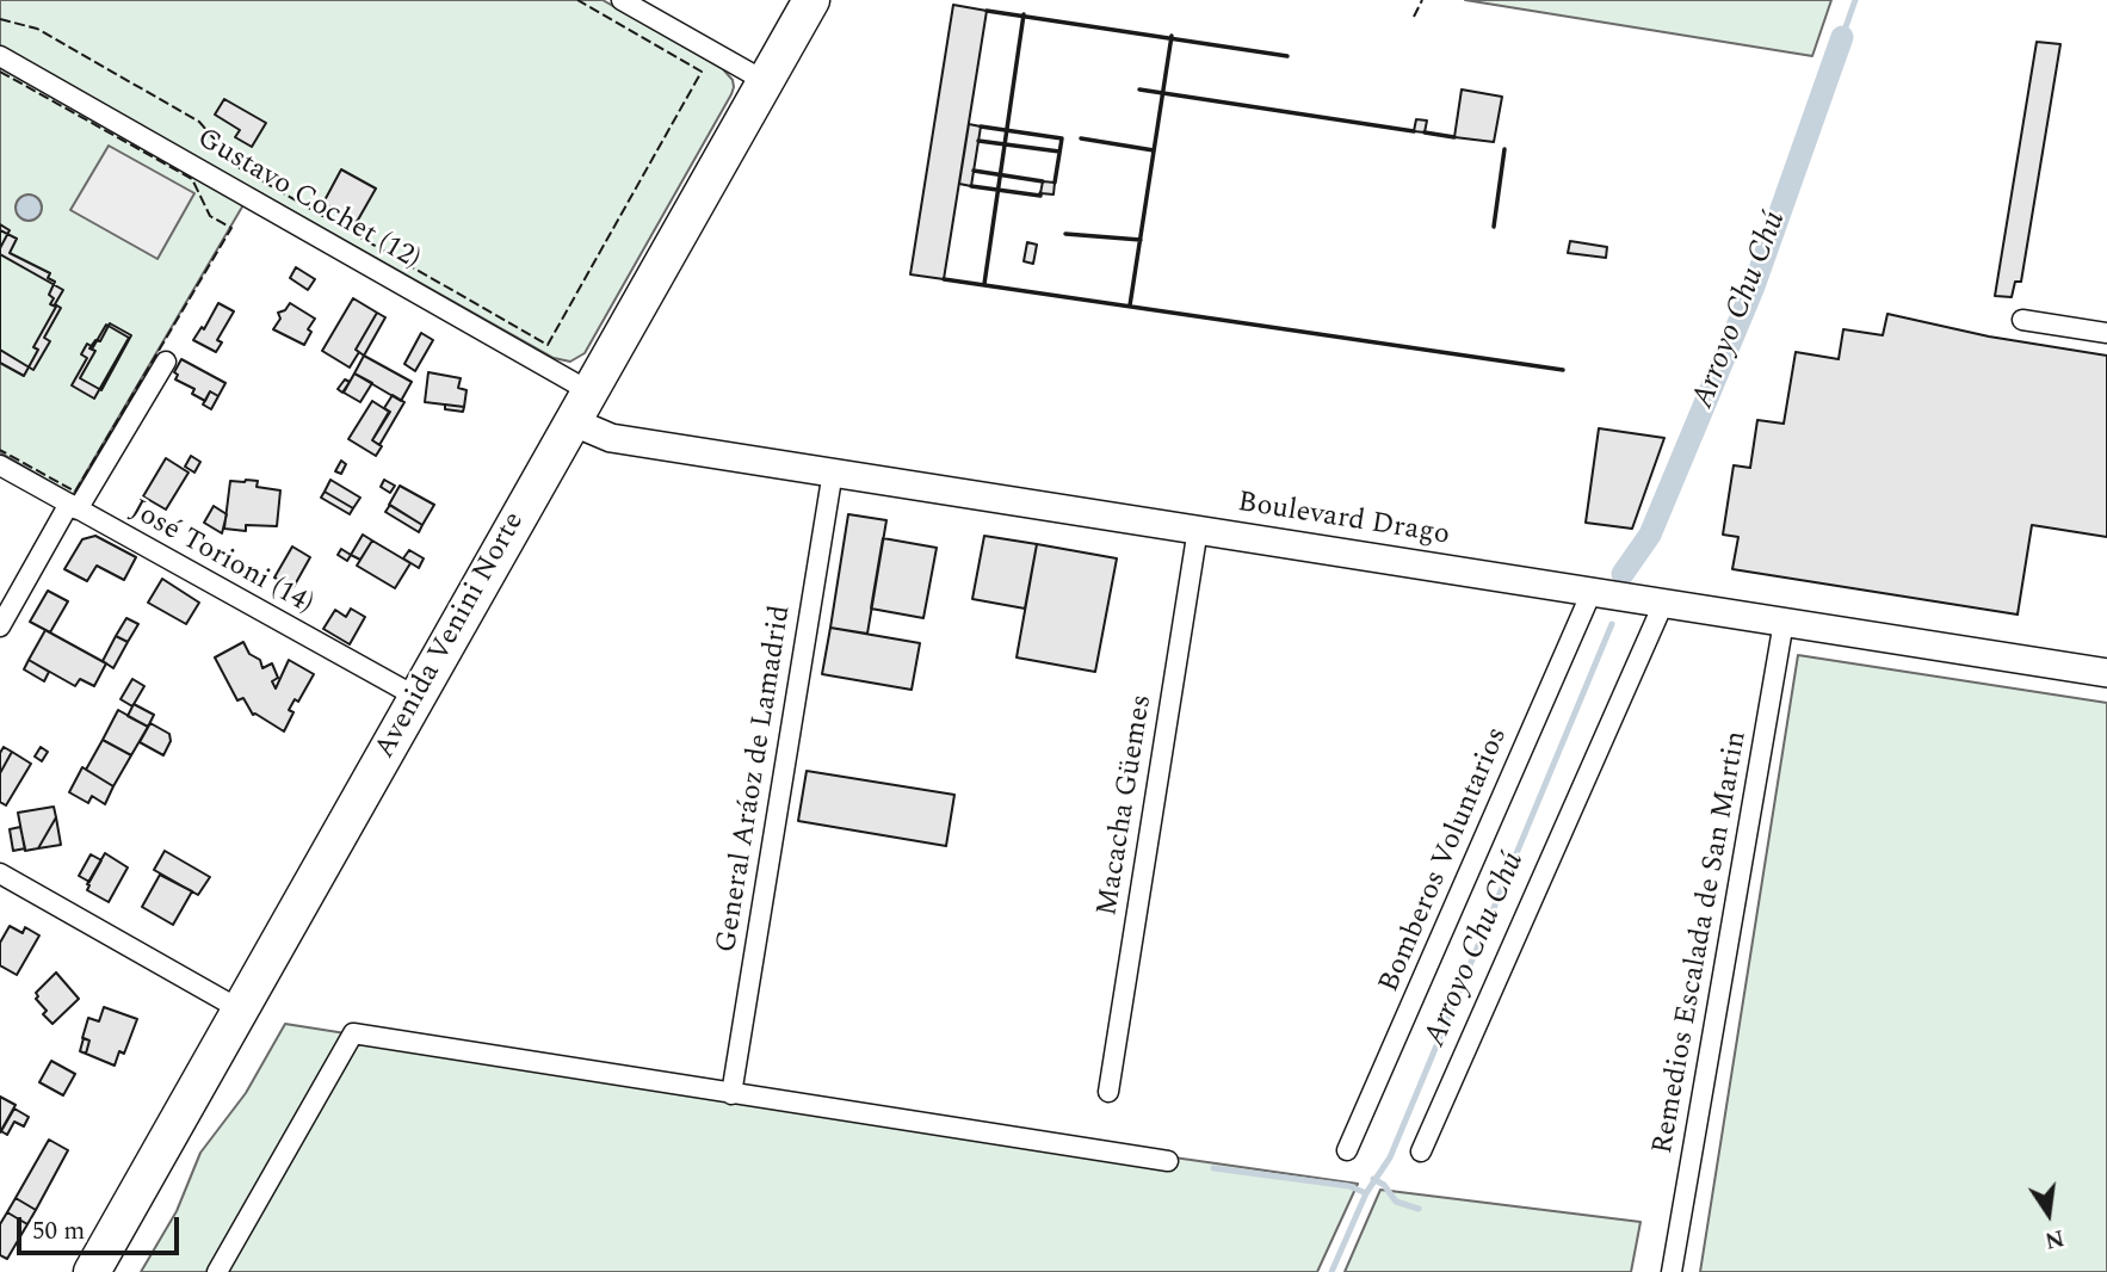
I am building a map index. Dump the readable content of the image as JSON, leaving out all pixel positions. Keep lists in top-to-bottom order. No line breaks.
{"streets":{"highway":["Avenida Venini Norte"],"main road":["Boulevard Drago"],"street":["Gustavo Cochet (12)","José Torioni (14)","General Aráoz de Lamadrid","Macacha Güemes","Bomberos Voluntarios","Remedios Escalada de San Martin"]},"crossings":[["Gustavo Cochet (12)","Avenida Venini Norte"],["Boulevard Drago","Avenida Venini Norte"],["Boulevard Drago","General Aráoz de Lamadrid"],["Boulevard Drago","Macacha Güemes"],["Boulevard Drago","Bomberos Voluntarios"],["Boulevard Drago","Remedios Escalada de San Martin"],["José Torioni (14)","Avenida Venini Norte"]],"water":["Arroyo Chu Chú"],"scale_bar":"50 m","north":"bottom"}
